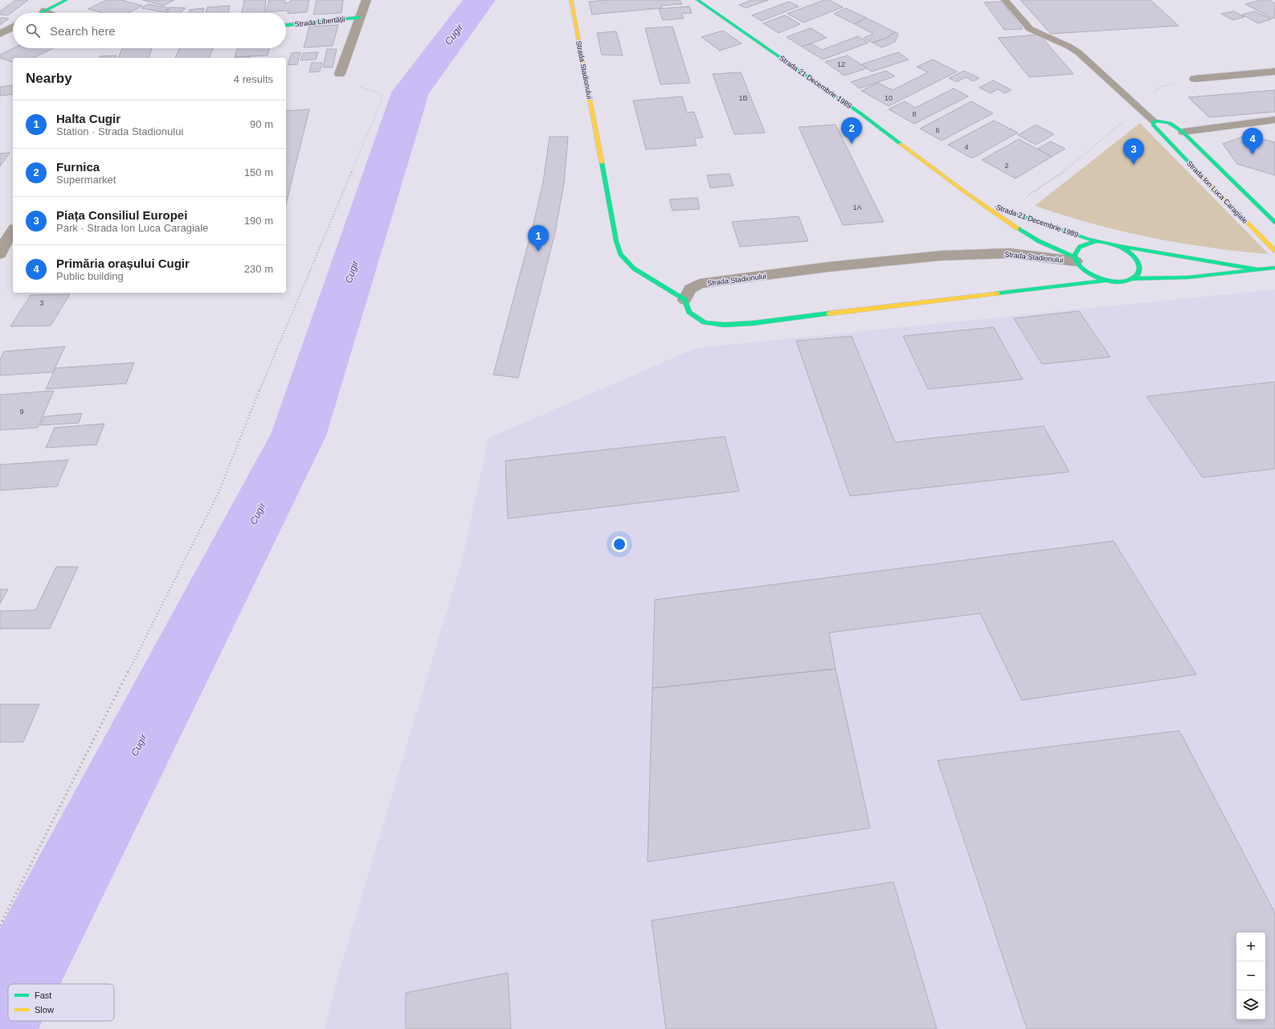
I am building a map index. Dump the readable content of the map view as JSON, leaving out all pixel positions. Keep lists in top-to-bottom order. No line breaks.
{"streets":{"street":["Strada Libertății","Strada Stadionului","Strada 21 Decembrie 1989","Strada Ion Luca Caragiale"]},"crossings":[["Strada Stadionului","Strada 21 Decembrie 1989"]],"water":["Cugir"],"house_numbers":["12","1B","10","8","6","4","2","1A","3","9"],"legend":["Fast","Slow"],"page":{"search":"Search here","heading":["Nearby","4 results"],"list":[{"mark":"1","name":"Halta Cugir","note":"Station · Strada Stadionului","value":"90 m"},{"mark":"2","name":"Furnica","note":"Supermarket","value":"150 m"},{"mark":"3","name":"Piața Consiliul Europei","note":"Park · Strada Ion Luca Caragiale","value":"190 m"},{"mark":"4","name":"Primăria orașului Cugir","note":"Public building","value":"230 m"}],"pins":["2","4","3","1"],"map_buttons":["+","−"]}}
